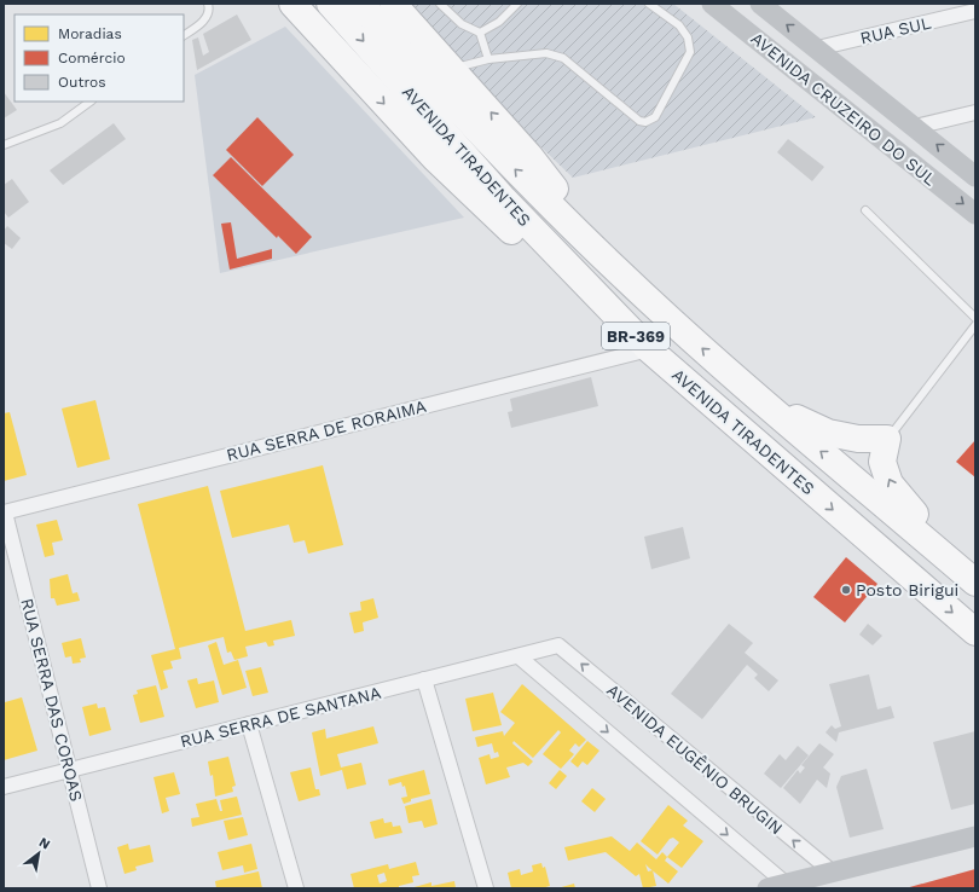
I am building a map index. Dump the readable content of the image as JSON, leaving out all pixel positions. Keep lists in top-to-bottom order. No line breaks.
{"streets":{"highway":["AVENIDA TIRADENTES","BR-369"],"street":["RUA SUL","AVENIDA CRUZEIRO DO SUL","RUA SERRA DE RORAIMA","RUA SERRA DAS COROAS","RUA SERRA DE SANTANA","AVENIDA EUGÊNIO BRUGIN"]},"crossings":[["RUA SUL","AVENIDA CRUZEIRO DO SUL"],["AVENIDA TIRADENTES","RUA SERRA DE RORAIMA"],["RUA SERRA DE RORAIMA","RUA SERRA DAS COROAS"],["RUA SERRA DAS COROAS","RUA SERRA DE SANTANA"],["RUA SERRA DE SANTANA","AVENIDA EUGÊNIO BRUGIN"]],"places":["Posto Birigui"],"legend":["Moradias","Comércio","Outros"],"north":"top right"}
